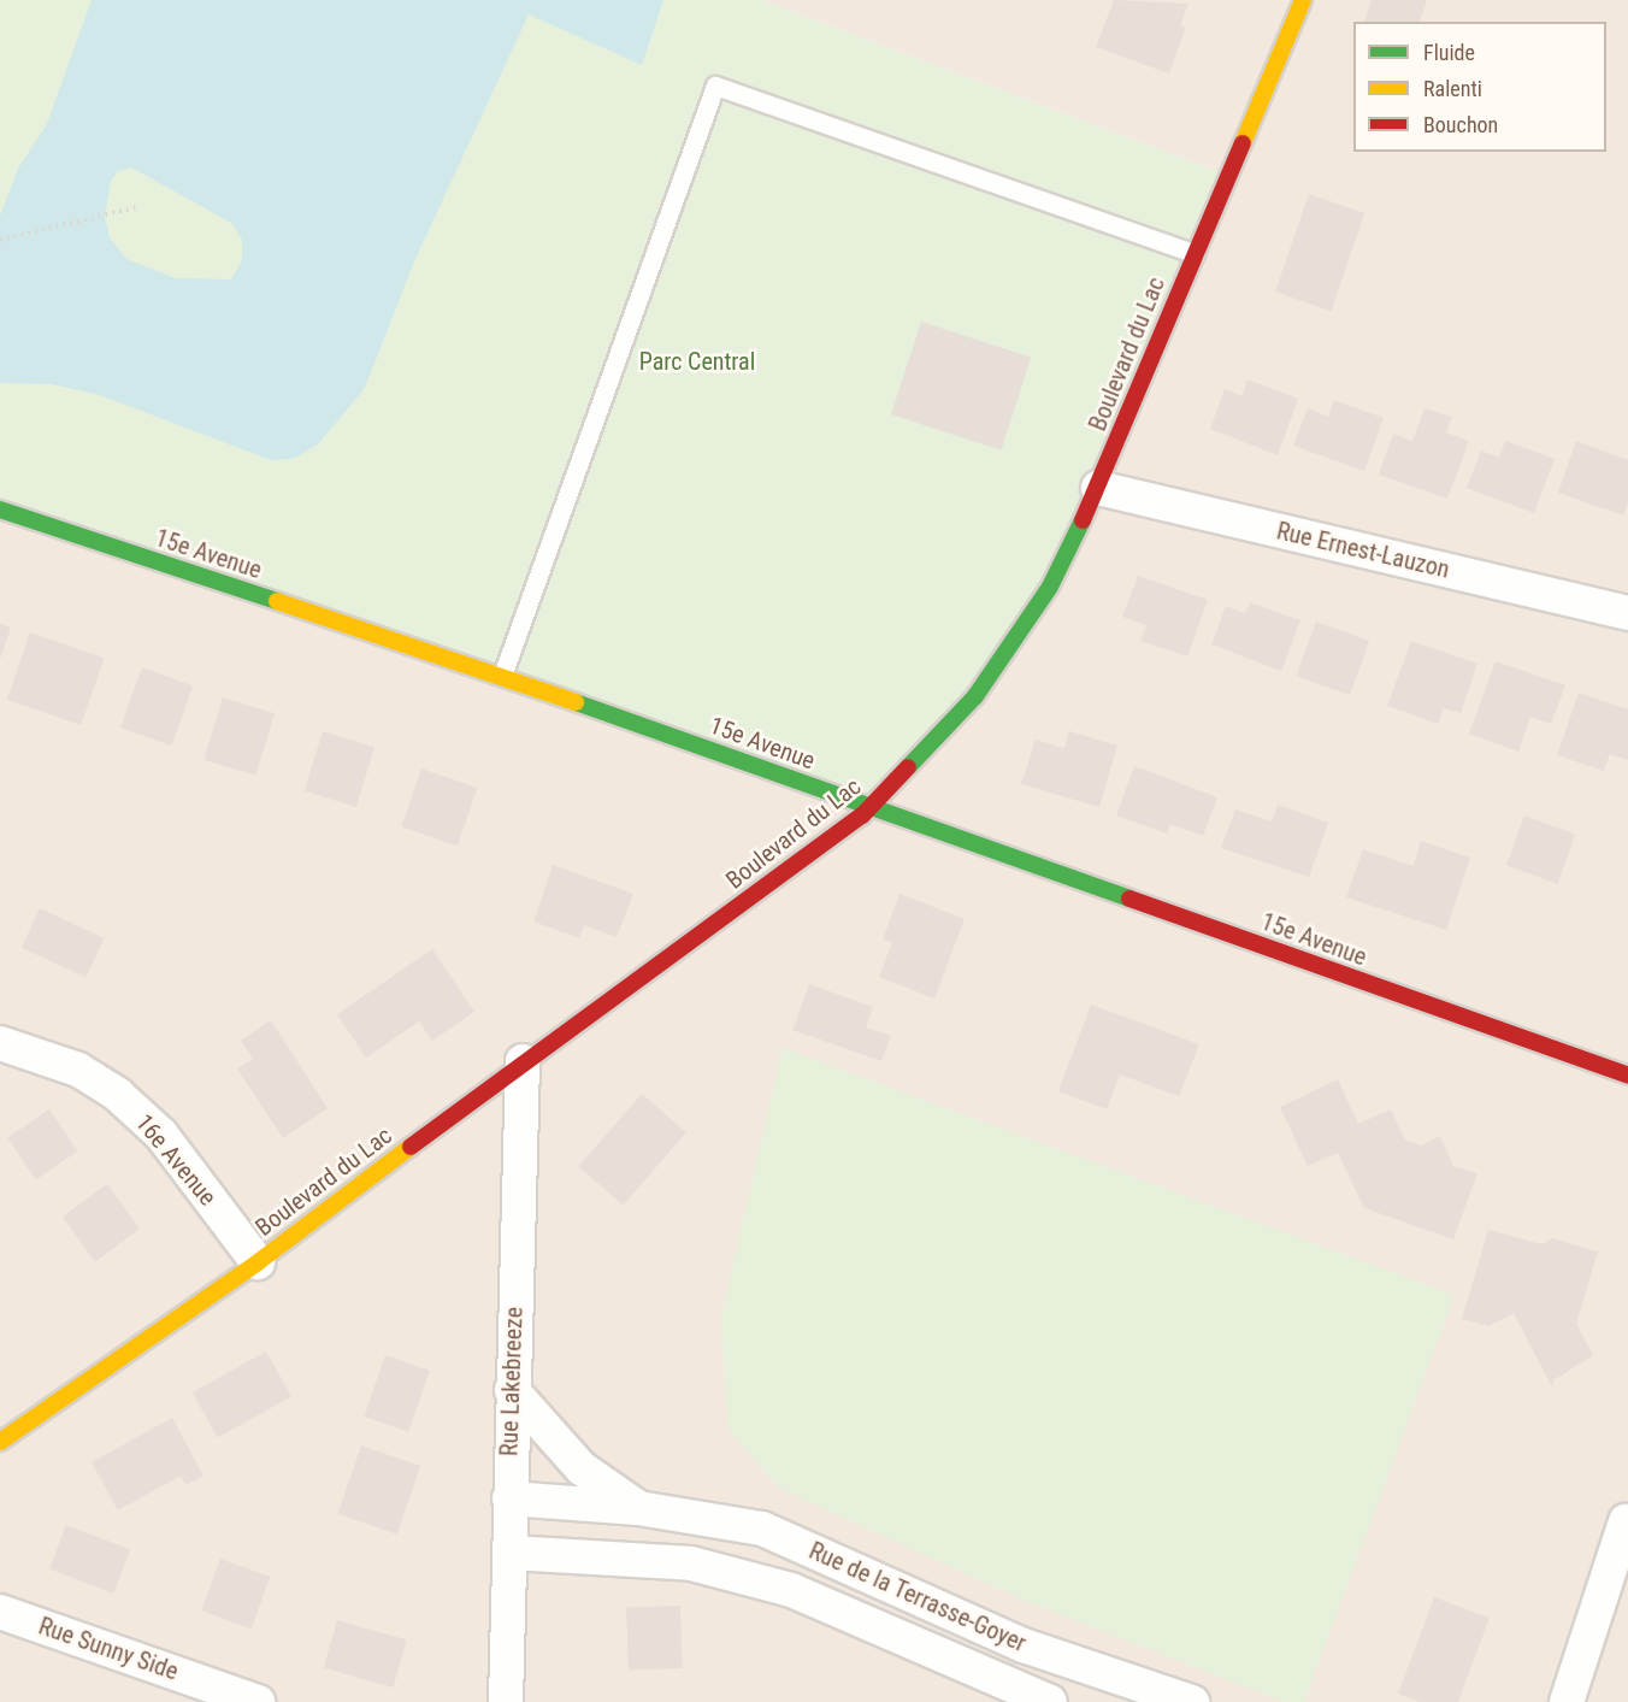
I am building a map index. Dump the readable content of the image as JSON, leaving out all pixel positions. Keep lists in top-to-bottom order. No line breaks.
{"streets":{"street":["Boulevard du Lac","Rue Ernest-Lauzon","15e Avenue","16e Avenue","Rue Lakebreeze","Rue de la Terrasse-Goyer","Rue Sunny Side"]},"crossings":[["Boulevard du Lac","Rue Ernest-Lauzon"],["Boulevard du Lac","15e Avenue"],["Boulevard du Lac","16e Avenue"],["Boulevard du Lac","Rue Lakebreeze"],["Rue Lakebreeze","Rue de la Terrasse-Goyer"]],"parks":["Parc Central"],"legend":["Fluide","Ralenti","Bouchon"]}
